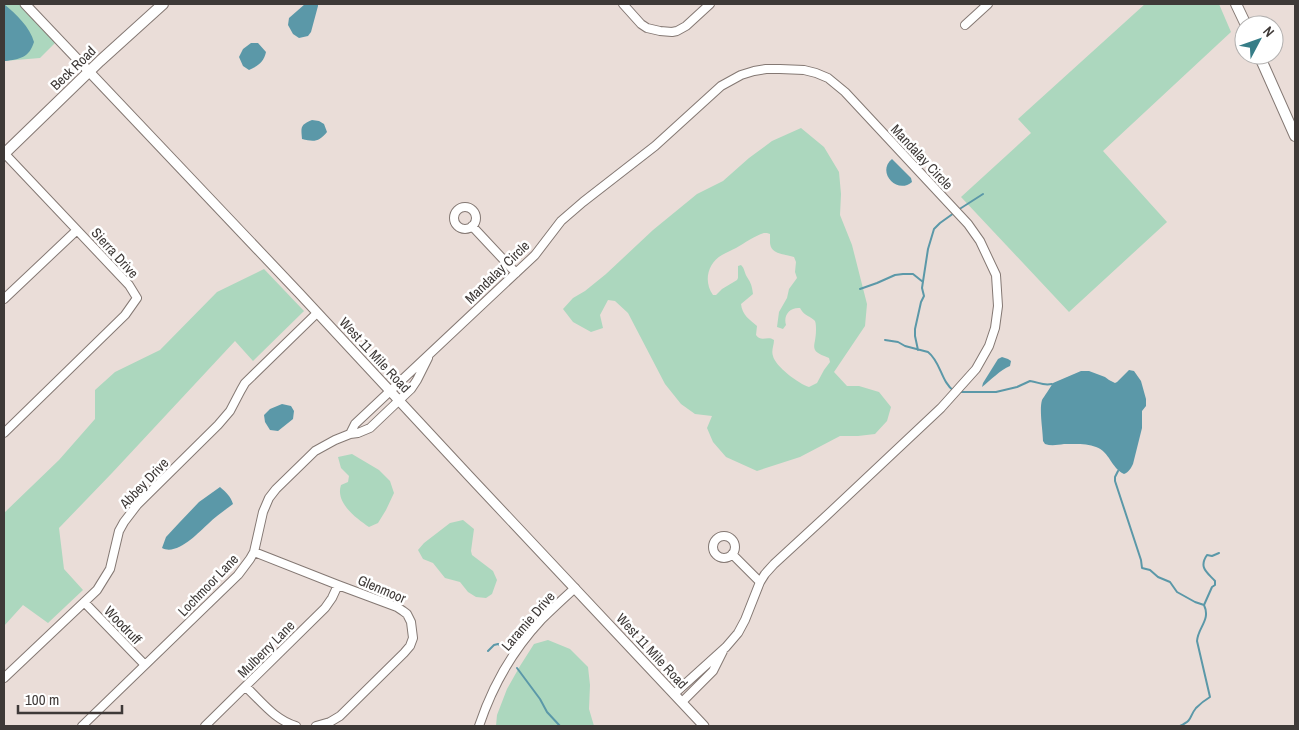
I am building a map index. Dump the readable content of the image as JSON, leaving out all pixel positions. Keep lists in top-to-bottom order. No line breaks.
{"streets":{"main road":["Beck Road"],"street":["Mandalay Circle","Sierra Drive","West 11 Mile Road","Abbey Drive","Lochmoor Lane","Glenmoor","Laramie Drive","Woodruff","Mulberry Lane"]},"crossings":[["Beck Road","Sierra Drive"],["Beck Road","West 11 Mile Road"],["Mandalay Circle","West 11 Mile Road"],["Mandalay Circle","Lochmoor Lane"],["West 11 Mile Road","Abbey Drive"],["West 11 Mile Road","Lochmoor Lane"],["West 11 Mile Road","Laramie Drive"],["Abbey Drive","Woodruff"],["Lochmoor Lane","Glenmoor"],["Lochmoor Lane","Woodruff"],["Glenmoor","Mulberry Lane"]],"scale_bar":"100 m","north":"top right"}
